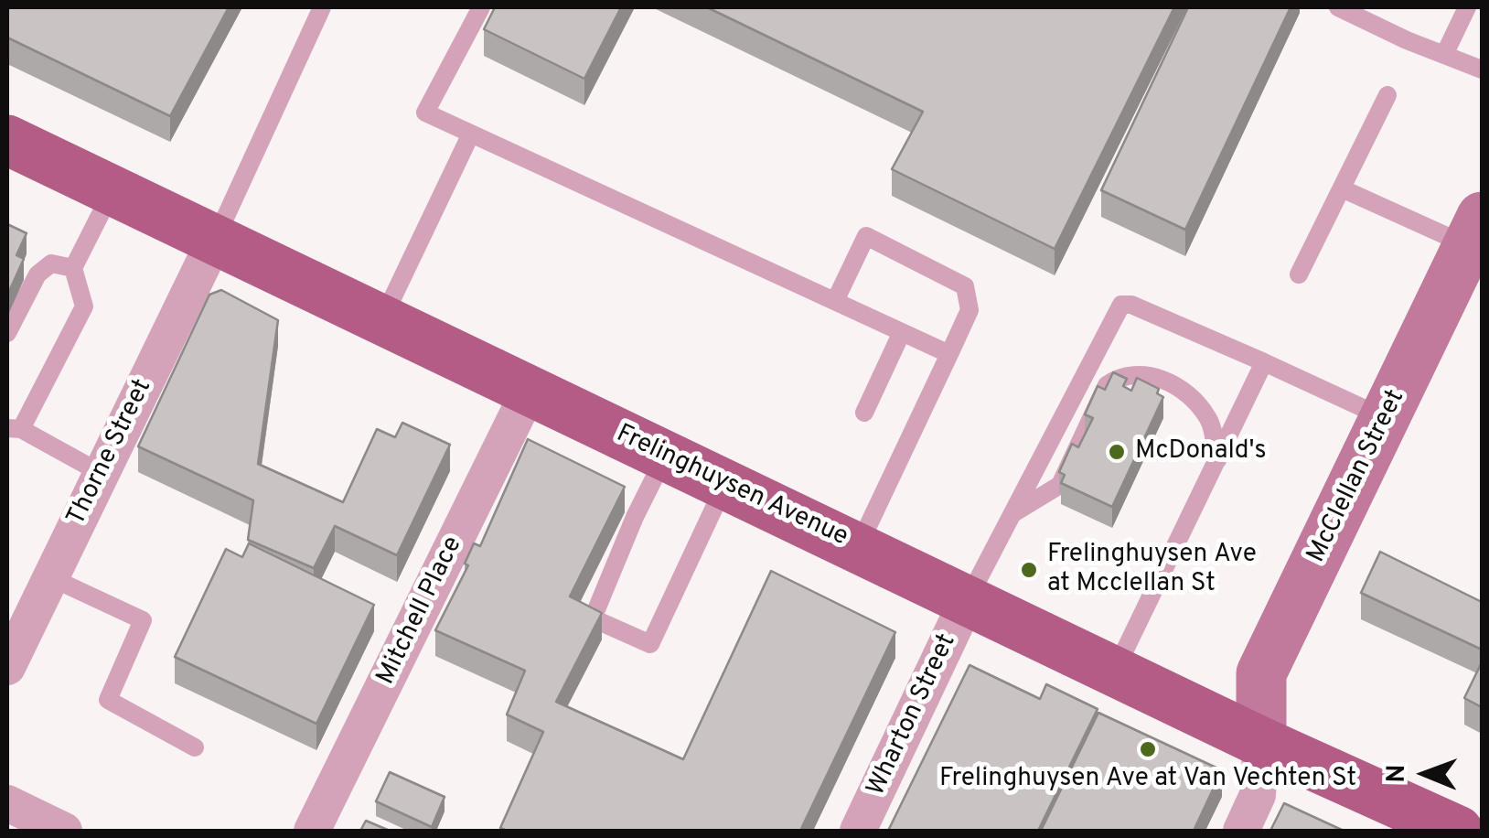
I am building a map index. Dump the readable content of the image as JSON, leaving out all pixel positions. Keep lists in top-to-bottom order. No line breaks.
{"streets":{"main road":["McClellan Street","Frelinghuysen Avenue"],"street":["Thorne Street","Mitchell Place","Wharton Street"]},"crossings":[["Thorne Street","Frelinghuysen Avenue"],["McClellan Street","Frelinghuysen Avenue"],["Frelinghuysen Avenue","Mitchell Place"],["Frelinghuysen Avenue","Wharton Street"]],"places":["McDonald's","Frelinghuysen Ave at Mcclellan St","Frelinghuysen Ave at Van Vechten St"],"north":"left"}
